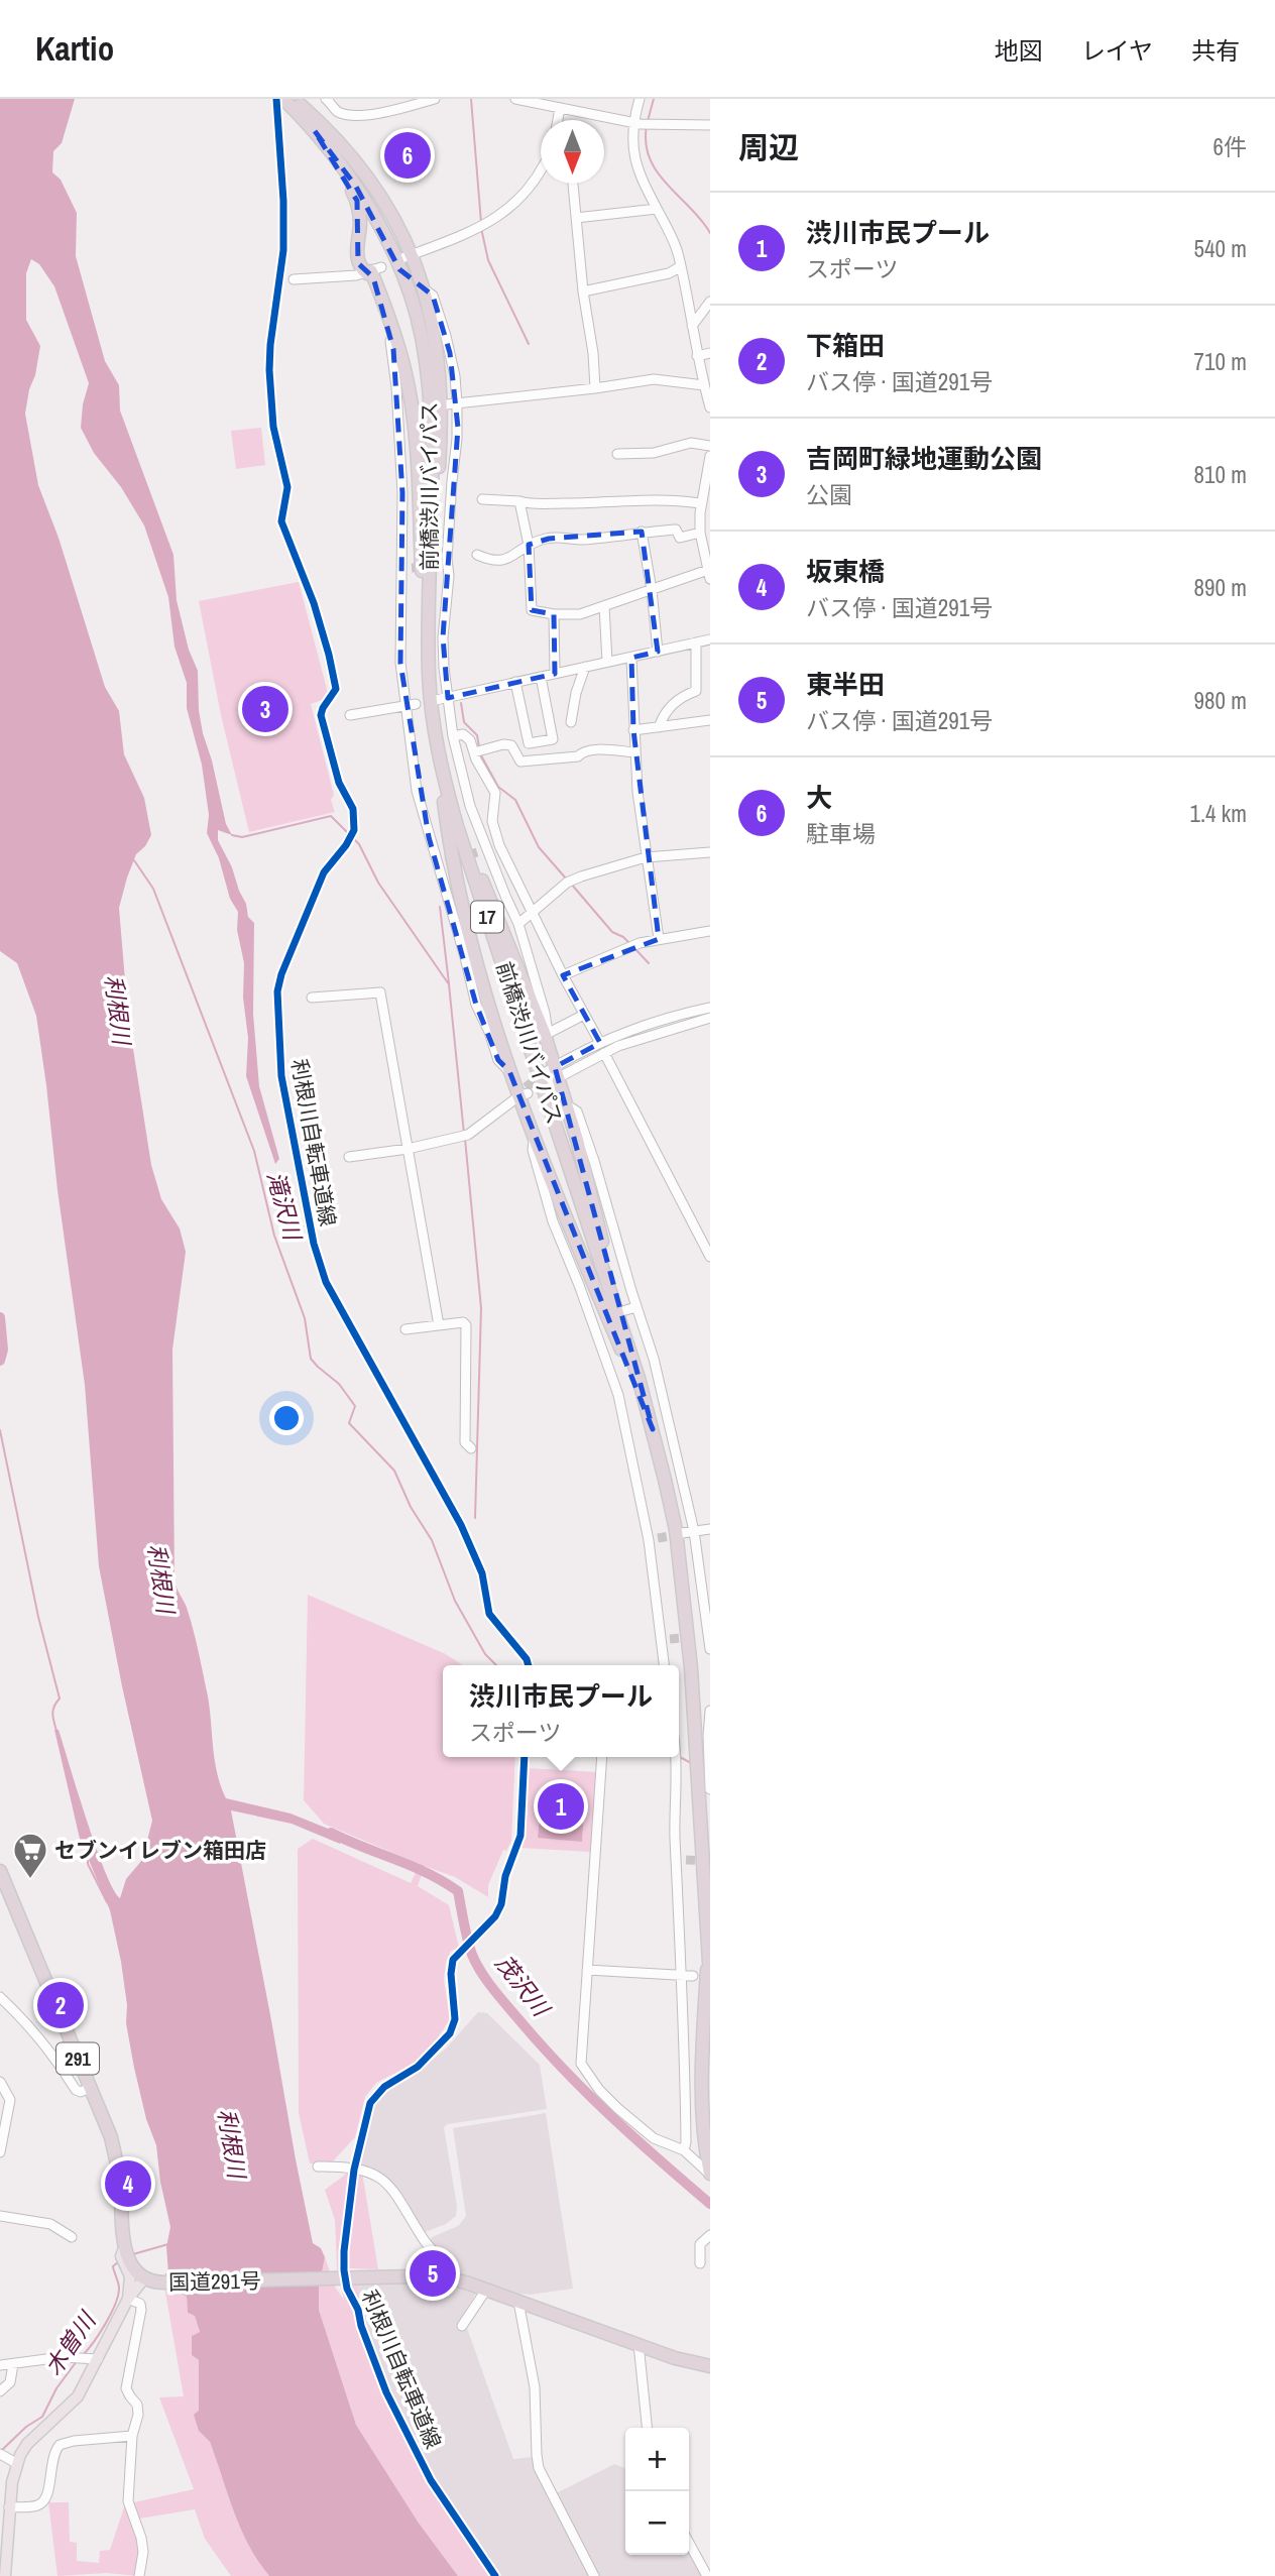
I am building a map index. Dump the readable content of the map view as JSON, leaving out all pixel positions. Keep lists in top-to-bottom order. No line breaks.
{"streets":{"highway":["前橋渋川バイパス","17","291","国道291号"],"cycle path":["利根川自転車道線"]},"crossings":[["前橋渋川バイパス","17"],["291","国道291号"]],"water":["利根川","滝沢川","茂沢川","木曽川"],"places":{"supermarket":["セブンイレブン箱田店"]},"north":"bottom","page":{"header":"Kartio","nav":["地図","レイヤ","共有"],"heading":["周辺","6件"],"pins":["6","3","1","2","4","5"],"list":[{"mark":"1","name":"渋川市民プール","note":"スポーツ","value":"540 m"},{"mark":"2","name":"下箱田","note":"バス停 · 国道291号","value":"710 m"},{"mark":"3","name":"吉岡町緑地運動公園","note":"公園","value":"810 m"},{"mark":"4","name":"坂東橋","note":"バス停 · 国道291号","value":"890 m"},{"mark":"5","name":"東半田","note":"バス停 · 国道291号","value":"980 m"},{"mark":"6","name":"大","note":"駐車場","value":"1.4 km"}],"popup":["渋川市民プール","スポーツ"],"map_buttons":["+","−"]}}
